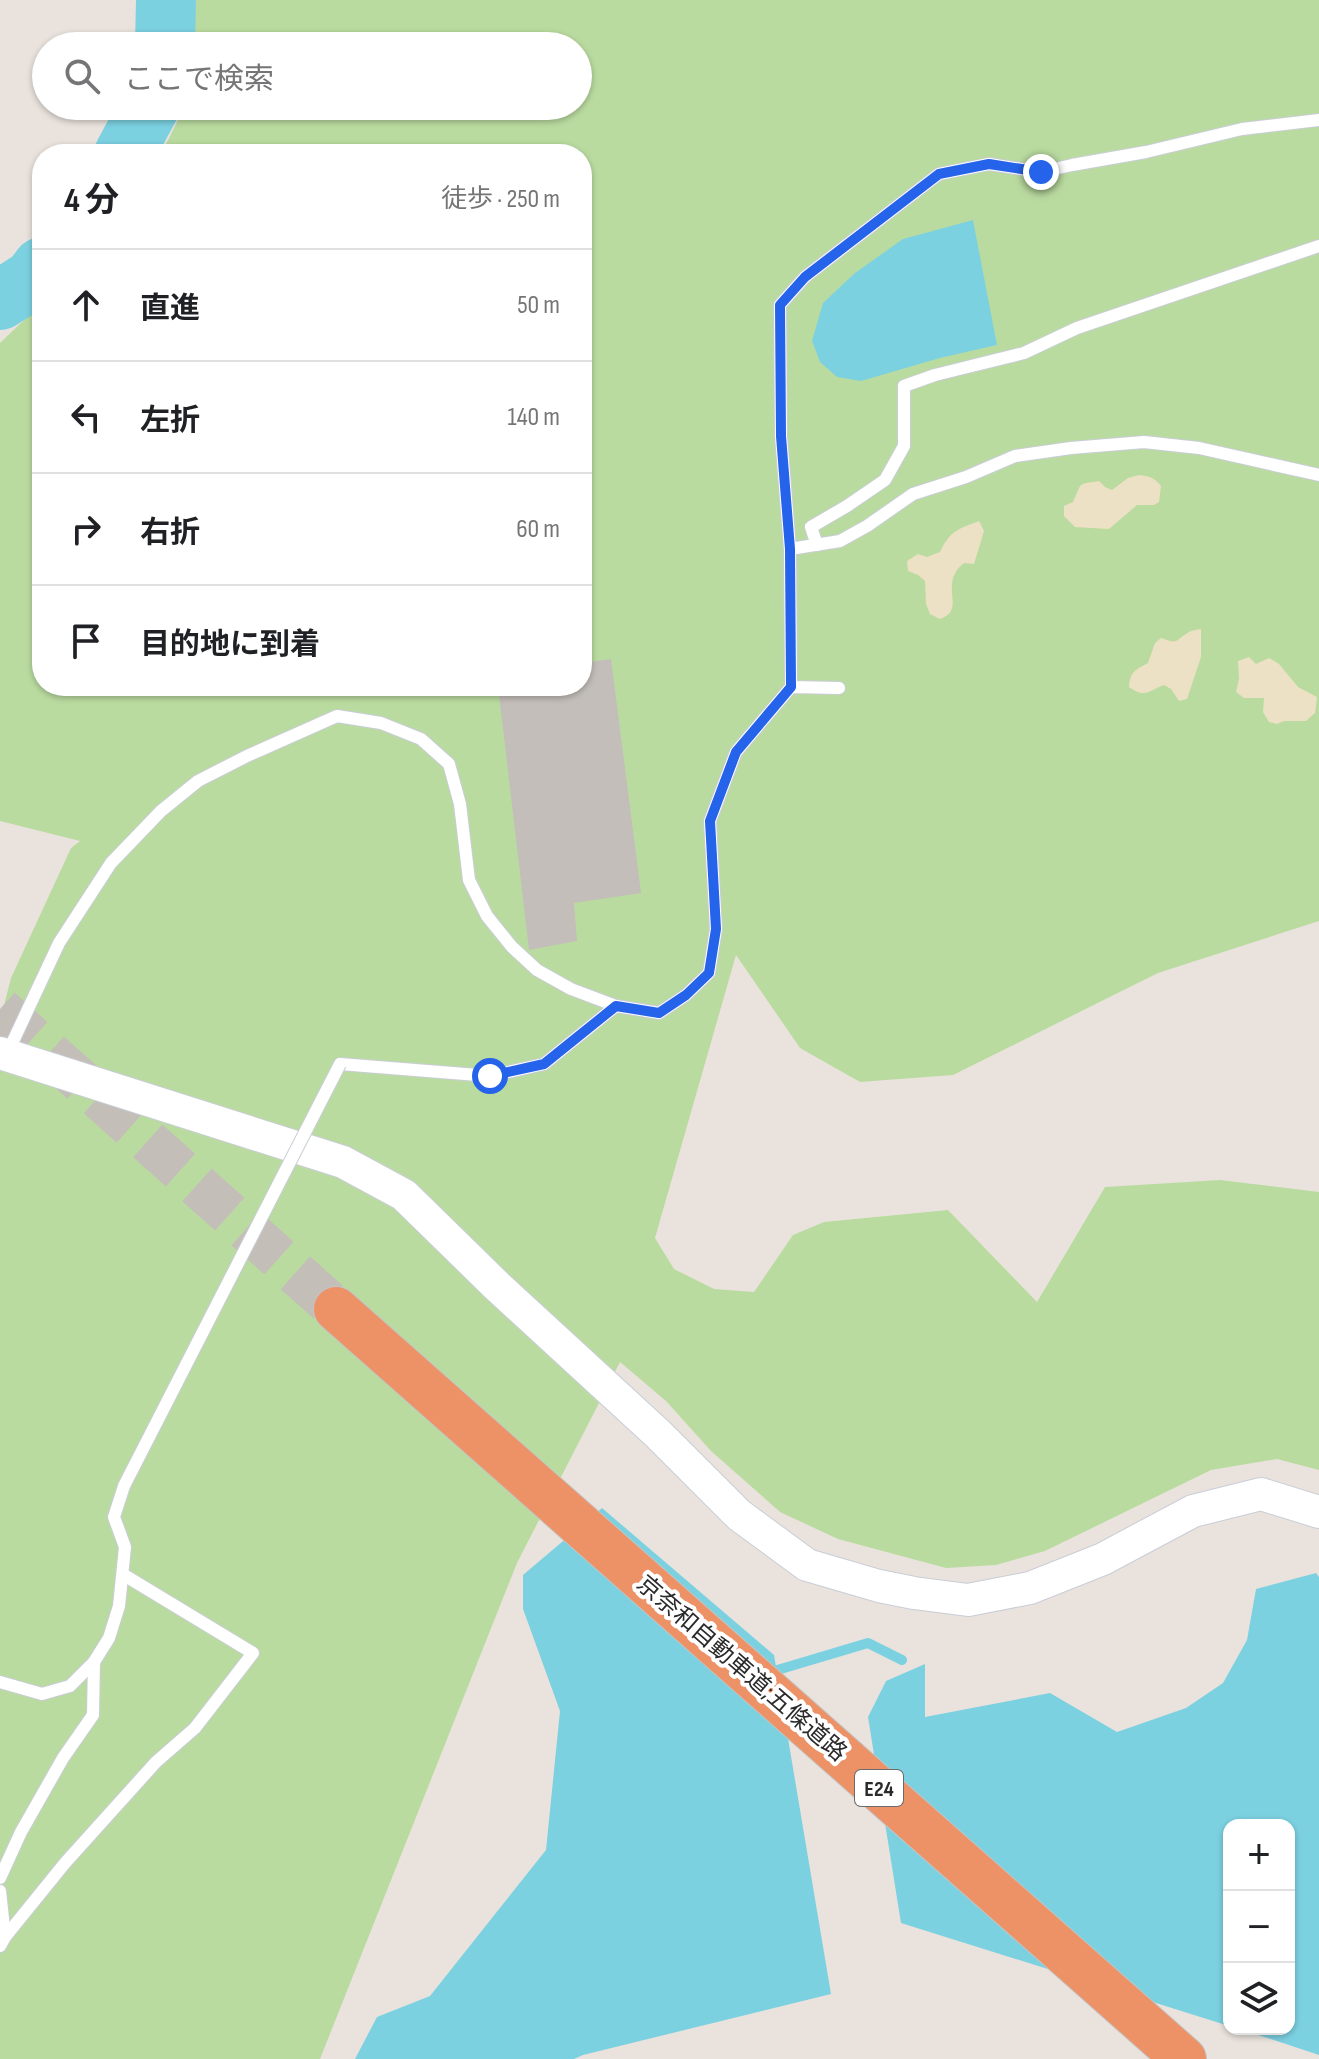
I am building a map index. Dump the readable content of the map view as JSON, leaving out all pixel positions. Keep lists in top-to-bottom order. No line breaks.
{"streets":{"highway":["京奈和自動車道;五條道路","E24"]},"page":{"search":"ここで検索","heading":["4 分","徒歩 · 250 m"],"list":[["直進","50 m"],["左折","140 m"],["右折","60 m"],"目的地に到着"],"map_buttons":["+","−"]}}
